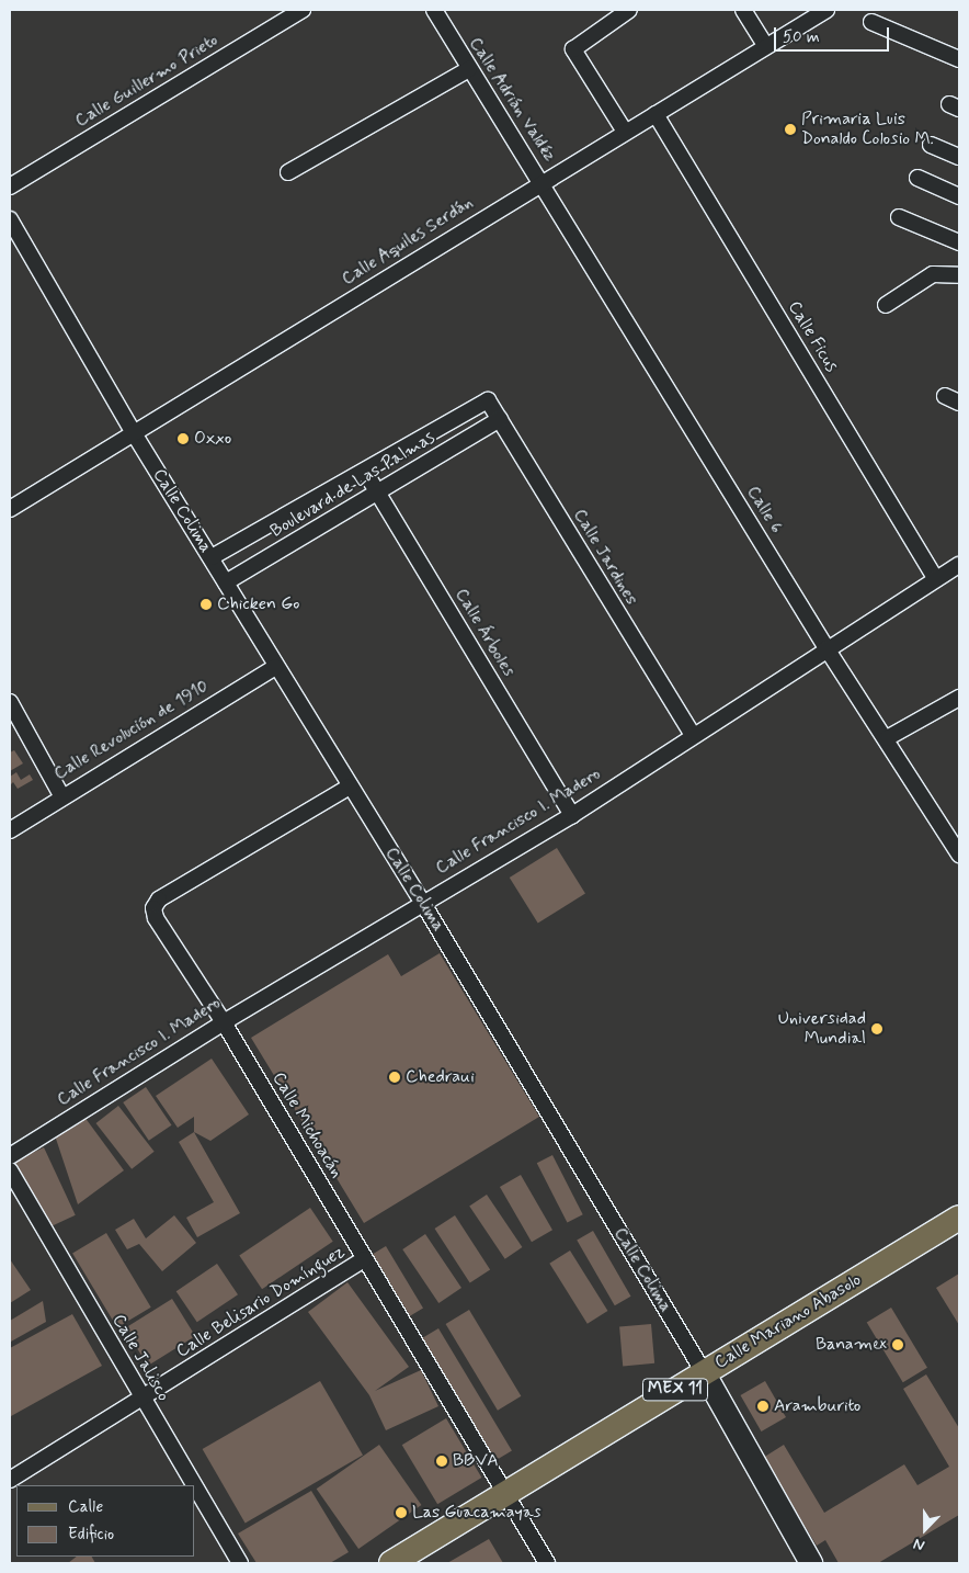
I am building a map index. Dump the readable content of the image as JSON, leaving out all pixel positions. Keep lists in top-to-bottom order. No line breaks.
{"streets":{"main road":["Calle Mariano Abasolo","MEX 11"],"street":["Calle Guillermo Prieto","Calle Adrián Valdéz","Calle Aquiles Serdán","Calle Ficus","Boulevard de Las Palmas","Calle 6","Calle Colima","Calle Jardines","Calle Árboles","Calle Revolución de 1910","Calle Francisco I. Madero","Calle Michoacán","Calle Belisario Domínguez","Calle Jalisco"]},"crossings":[["Calle Adrián Valdéz","Calle Aquiles Serdán"],["Calle Adrián Valdéz","Calle 6"],["Calle Aquiles Serdán","Calle Ficus"],["Calle Aquiles Serdán","Calle 6"],["Calle Aquiles Serdán","Calle Colima"],["Calle Ficus","Calle Francisco I. Madero"],["Boulevard de Las Palmas","Calle Colima"],["Boulevard de Las Palmas","Calle Jardines"],["Boulevard de Las Palmas","Calle Árboles"],["Calle 6","Calle Francisco I. Madero"],["Calle Colima","Calle Revolución de 1910"],["Calle Colima","Calle Francisco I. Madero"],["Calle Colima","Calle Michoacán"],["Calle Colima","Calle Mariano Abasolo"],["Calle Jardines","Calle Francisco I. Madero"],["Calle Árboles","Calle Francisco I. Madero"],["Calle Francisco I. Madero","Calle Michoacán"],["Calle Michoacán","Calle Belisario Domínguez"],["Calle Michoacán","Calle Mariano Abasolo"],["Calle Belisario Domínguez","Calle Jalisco"]],"places":["Primaria Luis Donaldo Colosio M.","Oxxo","Chicken Go","Universidad Mundial","Chedraui","Banamex","Aramburito","BBVA","Las Guacamayas"],"legend":["Calle","Edificio"],"scale_bar":"50 m","north":"bottom"}
